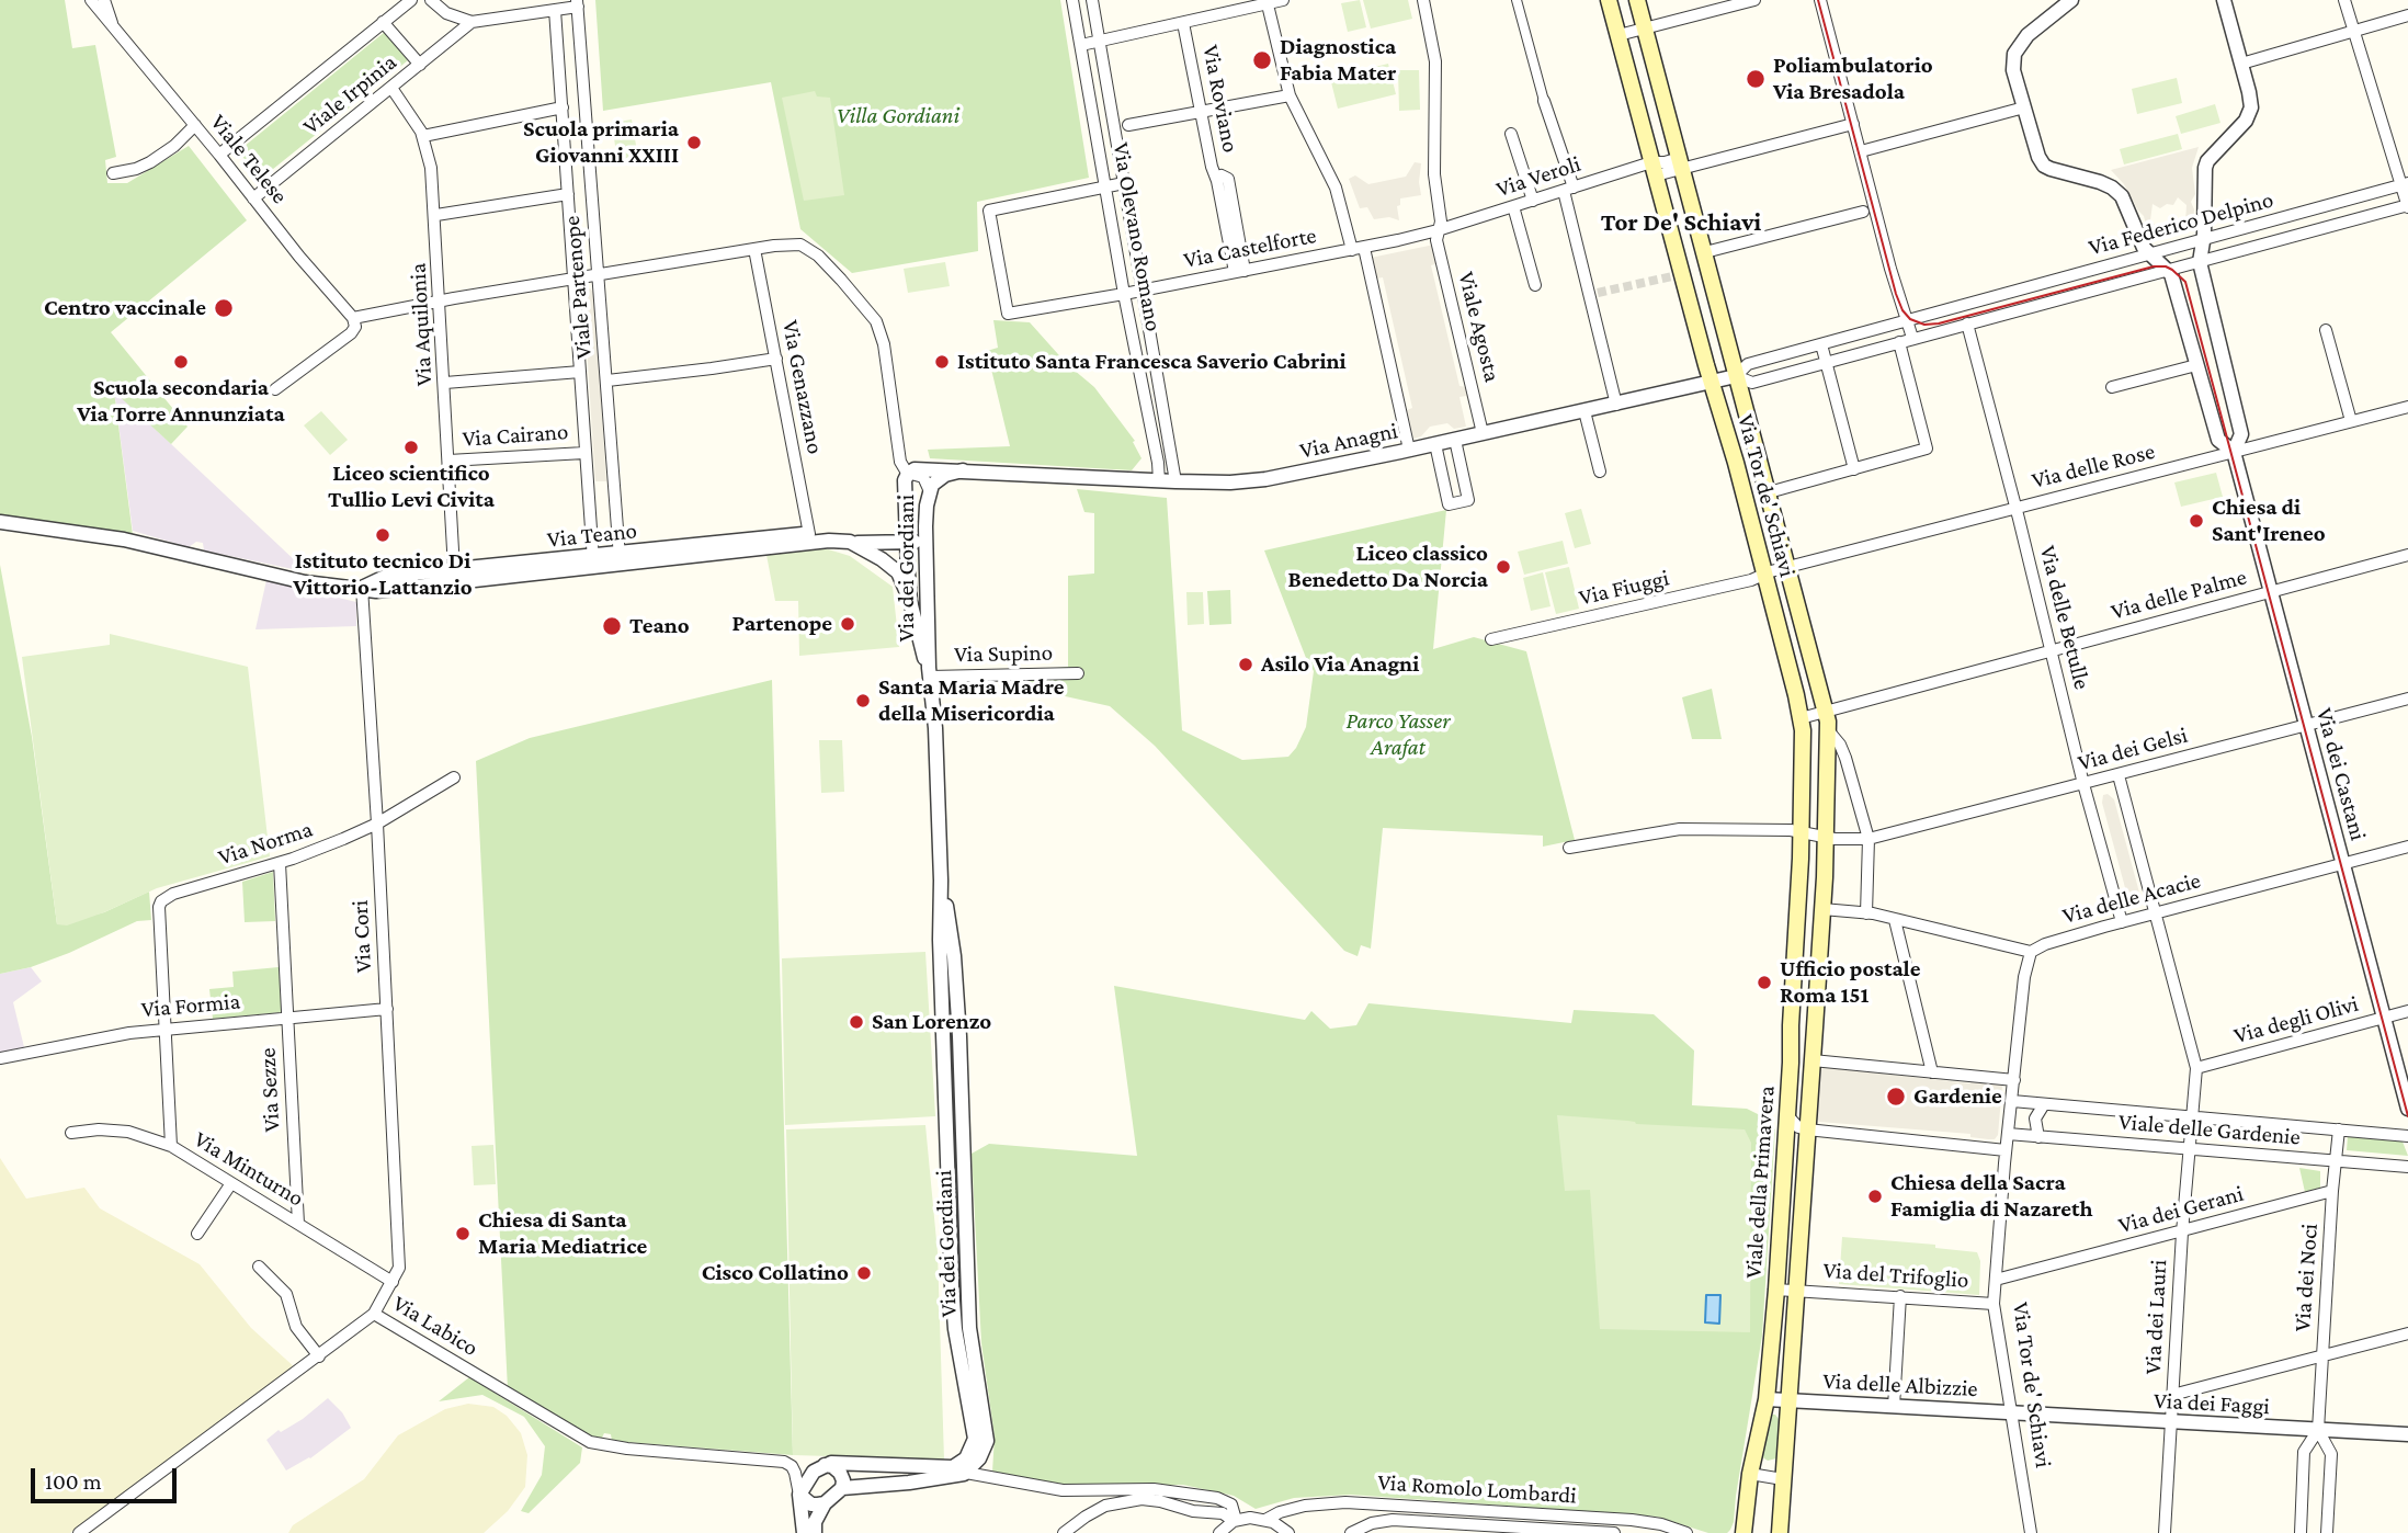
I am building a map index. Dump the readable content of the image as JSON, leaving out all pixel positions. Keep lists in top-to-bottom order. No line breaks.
{"streets":{"main road":["Via Tor de' Schiavi","Viale della Primavera"],"street":["Viale Irpinia","Via Roviano","Viale Telese","Via Veroli","Via Federico Delpino","Via Olevano Romano","Via Castelforte","Viale Partenope","Via Aquilonia","Viale Agosta","Via Genazzano","Via Cairano","Via Anagni","Via delle Rose","Via Teano","Via dei Gordiani","Via Fiuggi","Via delle Palme","Via delle Betulle","Via Supino","Via dei Gelsi","Via dei Castani","Via Norma","Via delle Acacie","Via Cori","Via Formia","Via degli Olivi","Via Sezze","Viale delle Gardenie","Via Minturno","Via dei Gerani","Via del Trifoglio","Via dei Noci","Via dei Lauri","Via Labico","Via delle Albizzie","Via dei Faggi","Via Romolo Lombardi"]},"crossings":[["Viale Irpinia","Viale Telese"],["Viale Irpinia","Via Aquilonia"],["Via Roviano","Via Castelforte"],["Viale Telese","Via dei Gordiani"],["Via Veroli","Via Castelforte"],["Via Veroli","Viale Agosta"],["Via Veroli","Via Tor de' Schiavi"],["Via Federico Delpino","Via delle Betulle"],["Via Olevano Romano","Via Castelforte"],["Via Olevano Romano","Via Anagni"],["Viale Partenope","Via Cairano"],["Viale Partenope","Via Teano"],["Viale Partenope","Via dei Gordiani"],["Via Aquilonia","Via Cairano"],["Via Aquilonia","Via Teano"],["Via Aquilonia","Via dei Gordiani"],["Viale Agosta","Via Anagni"],["Via Genazzano","Via Teano"],["Via Genazzano","Via dei Gordiani"],["Via Anagni","Via Tor de' Schiavi"],["Via Anagni","Via dei Gordiani"],["Via delle Rose","Via Tor de' Schiavi"],["Via delle Rose","Via Fiuggi"],["Via delle Rose","Via delle Betulle"],["Via delle Rose","Via dei Castani"],["Via Tor de' Schiavi","Via Fiuggi"],["Via Tor de' Schiavi","Via delle Palme"],["Via Tor de' Schiavi","Via dei Gelsi"],["Via Tor de' Schiavi","Via delle Acacie"],["Via Tor de' Schiavi","Viale delle Gardenie"],["Via Tor de' Schiavi","Viale della Primavera"],["Via Tor de' Schiavi","Via dei Gerani"],["Via Tor de' Schiavi","Via del Trifoglio"],["Via Tor de' Schiavi","Via delle Albizzie"],["Via Tor de' Schiavi","Via dei Faggi"],["Via Teano","Via dei Gordiani"],["Via Teano","Via Cori"],["Via dei Gordiani","Via Supino"],["Via dei Gordiani","Via Labico"],["Via delle Palme","Via delle Betulle"],["Via delle Palme","Via dei Castani"],["Via delle Betulle","Via dei Gelsi"],["Via delle Betulle","Via delle Acacie"],["Via dei Gelsi","Via dei Castani"],["Via dei Gelsi","Viale della Primavera"],["Via dei Castani","Via delle Acacie"],["Via dei Castani","Via degli Olivi"],["Via Norma","Via Cori"],["Via Norma","Via Formia"],["Via Norma","Via Sezze"],["Via Cori","Via Formia"],["Via Cori","Via Minturno"],["Via Formia","Via Sezze"],["Via degli Olivi","Via dei Lauri"],["Via Sezze","Via Minturno"],["Viale delle Gardenie","Via dei Noci"],["Viale delle Gardenie","Via dei Lauri"],["Viale della Primavera","Via del Trifoglio"],["Viale della Primavera","Via delle Albizzie"],["Via dei Gerani","Via dei Noci"],["Via dei Gerani","Via dei Lauri"],["Via dei Noci","Via dei Faggi"],["Via dei Lauri","Via dei Faggi"],["Via delle Albizzie","Via dei Faggi"]],"districts":["Tor De' Schiavi"],"parks":["Villa Gordiani","Parco Yasser Arafat"],"places":["Diagnostica Fabia Mater","Poliambulatorio Via Bresadola","Scuola primaria Giovanni XXIII","Centro vaccinale","Scuola secondaria Via Torre Annunziata","Istituto Santa Francesca Saverio Cabrini","Liceo scientifico Tullio Levi Civita","Chiesa di Sant'Ireneo","Istituto tecnico Di Vittorio-Lattanzio","Liceo classico Benedetto Da Norcia","Partenope","Teano","Asilo Via Anagni","Santa Maria Madre della Misericordia","Ufficio postale Roma 151","San Lorenzo","Gardenie","Chiesa della Sacra Famiglia di Nazareth","Chiesa di Santa Maria Mediatrice","Cisco Collatino"],"scale_bar":"100 m"}
